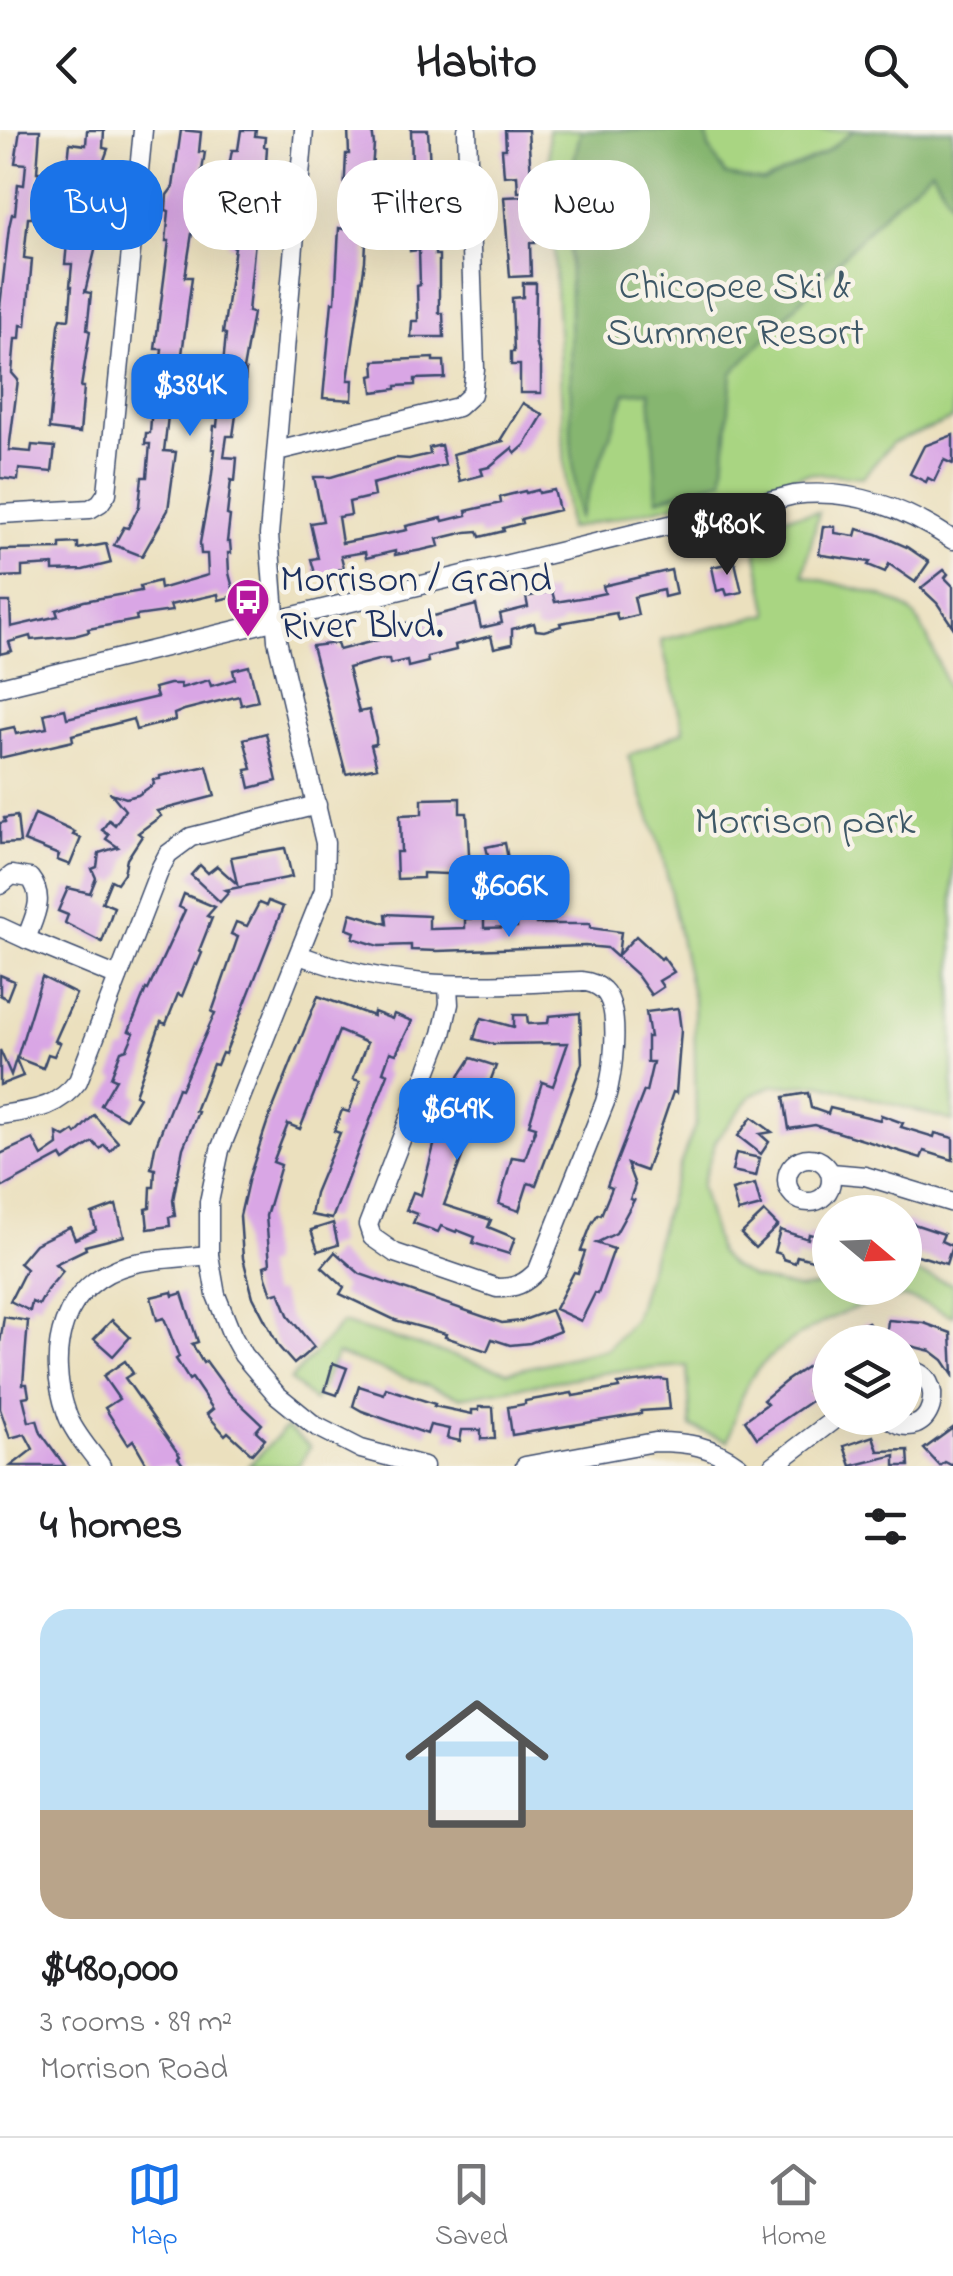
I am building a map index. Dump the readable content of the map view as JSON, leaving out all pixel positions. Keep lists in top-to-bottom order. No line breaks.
{"parks":["Chicopee Ski & Summer Resort","Morrison park"],"places":{"bus stop":["Morrison / Grand River Blvd."]},"north":"right","page":{"header":"Habito","chip":["Buy","Rent","Filters","New"],"price":["$384K","$480K","$606K","$649K"],"heading":"4 homes","list":[{"name":"$480,000","note":"3 rooms · 89 m² · Morrison Road"}],"tabs":["Map","Saved","Home"]}}
